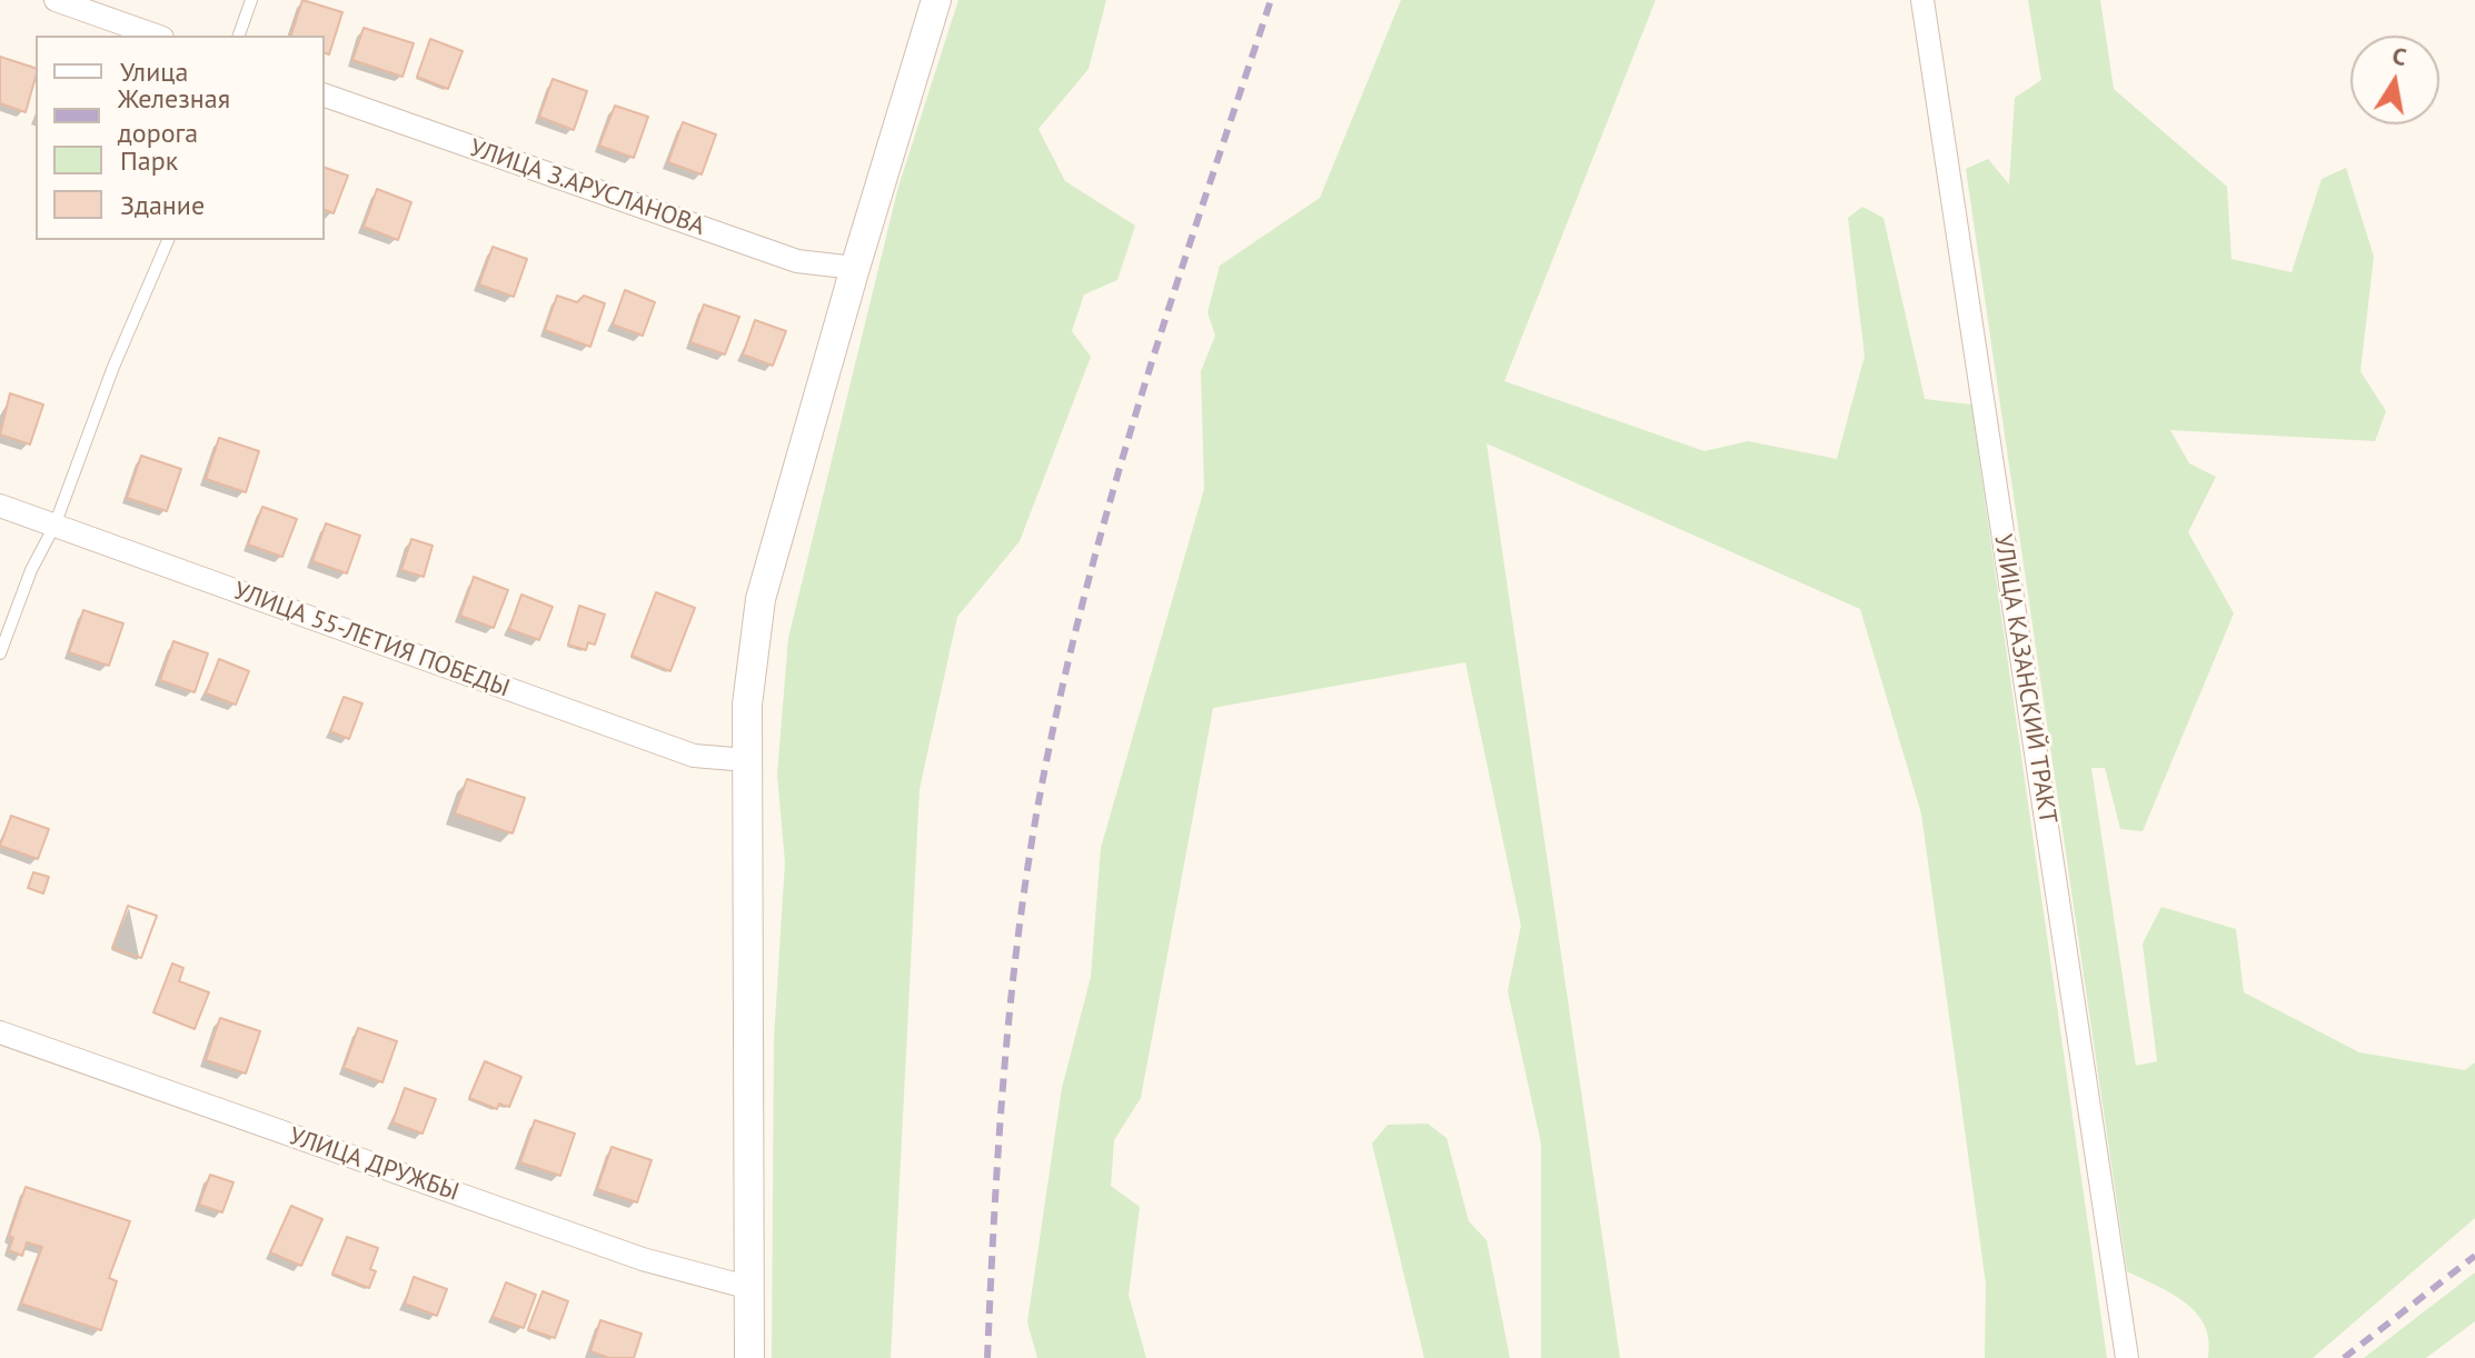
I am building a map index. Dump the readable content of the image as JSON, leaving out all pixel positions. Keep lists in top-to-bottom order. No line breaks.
{"streets":{"street":["УЛИЦА З.АРУСЛАНОВА","УЛИЦА 55-ЛЕТИЯ ПОБЕДЫ","УЛИЦА КАЗАНСКИЙ ТРАКТ","УЛИЦА ДРУЖБЫ"]},"legend":["Улица","Железная дорога","Парк","Здание"],"north":"top"}
